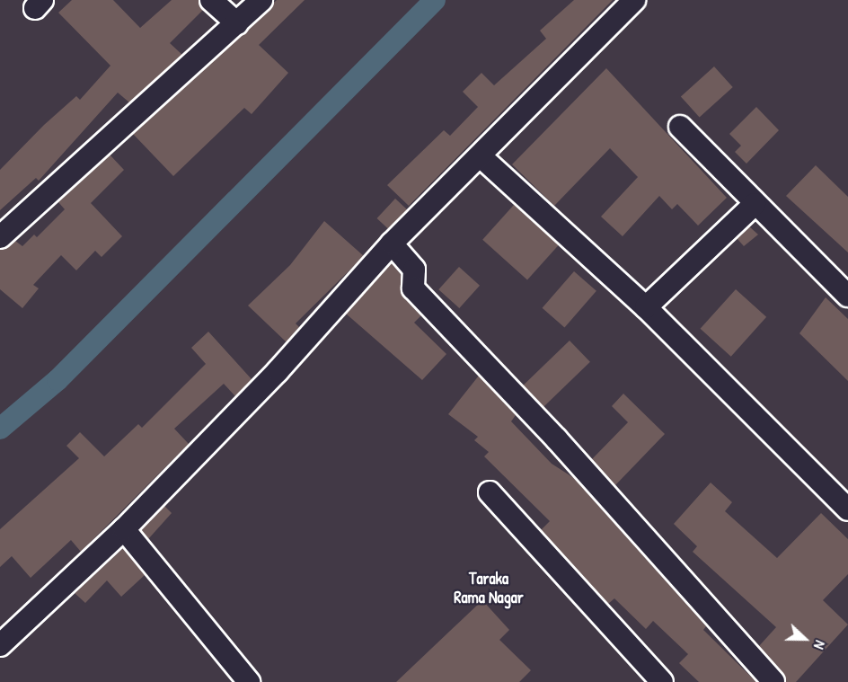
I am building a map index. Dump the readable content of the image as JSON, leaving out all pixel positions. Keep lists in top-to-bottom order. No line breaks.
{"districts":["Taraka Rama Nagar"],"north":"right"}
